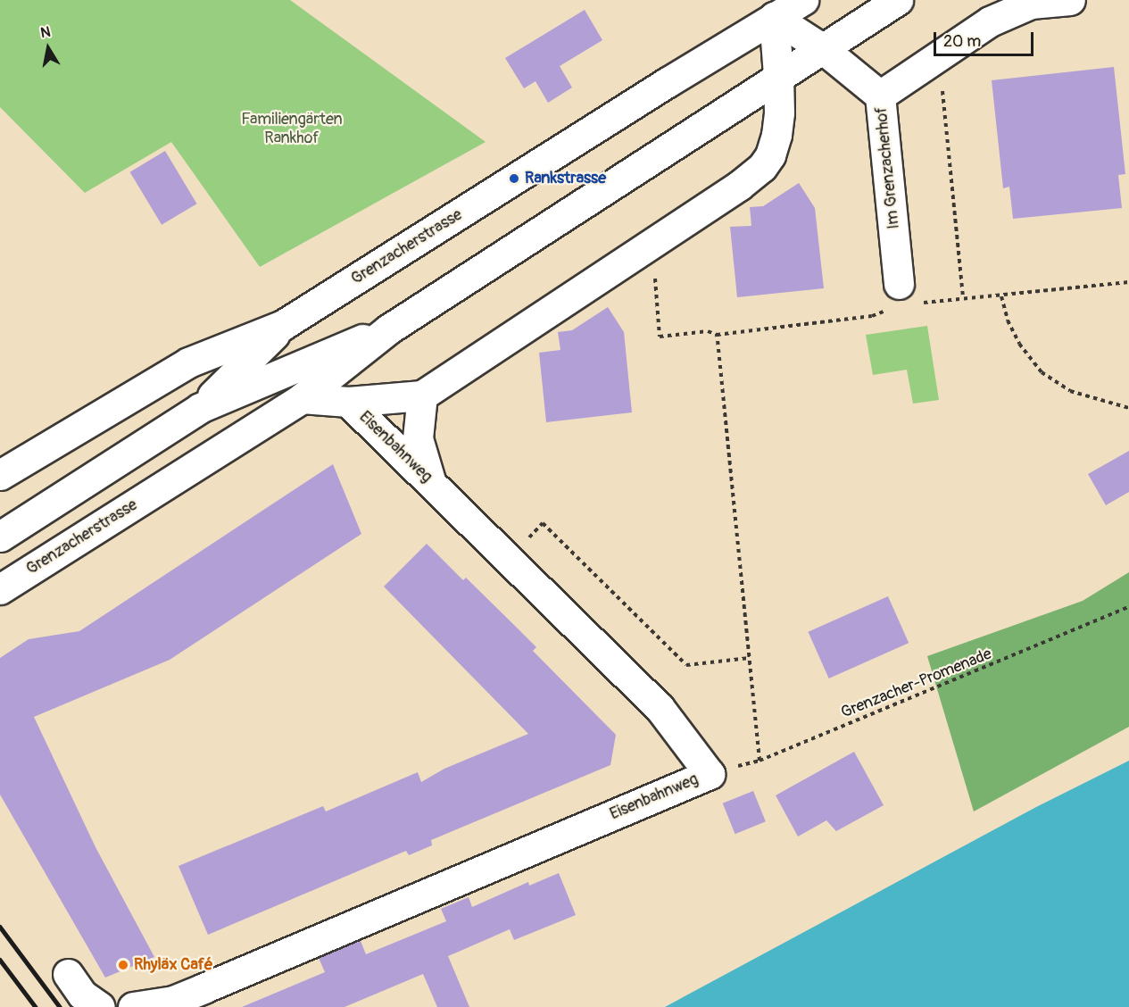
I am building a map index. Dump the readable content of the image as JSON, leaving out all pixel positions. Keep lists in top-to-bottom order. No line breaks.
{"streets":{"main road":["Im Grenzacherhof","Grenzacherstrasse","Eisenbahnweg"],"path":["Grenzacher-Promenade"]},"crossings":[["Im Grenzacherhof","Grenzacherstrasse"],["Grenzacherstrasse","Eisenbahnweg"],["Eisenbahnweg","Grenzacher-Promenade"]],"parks":["Familiengärten Rankhof"],"places":["Rankstrasse","Rhyläx Café"],"scale_bar":"20 m","north":"top"}
